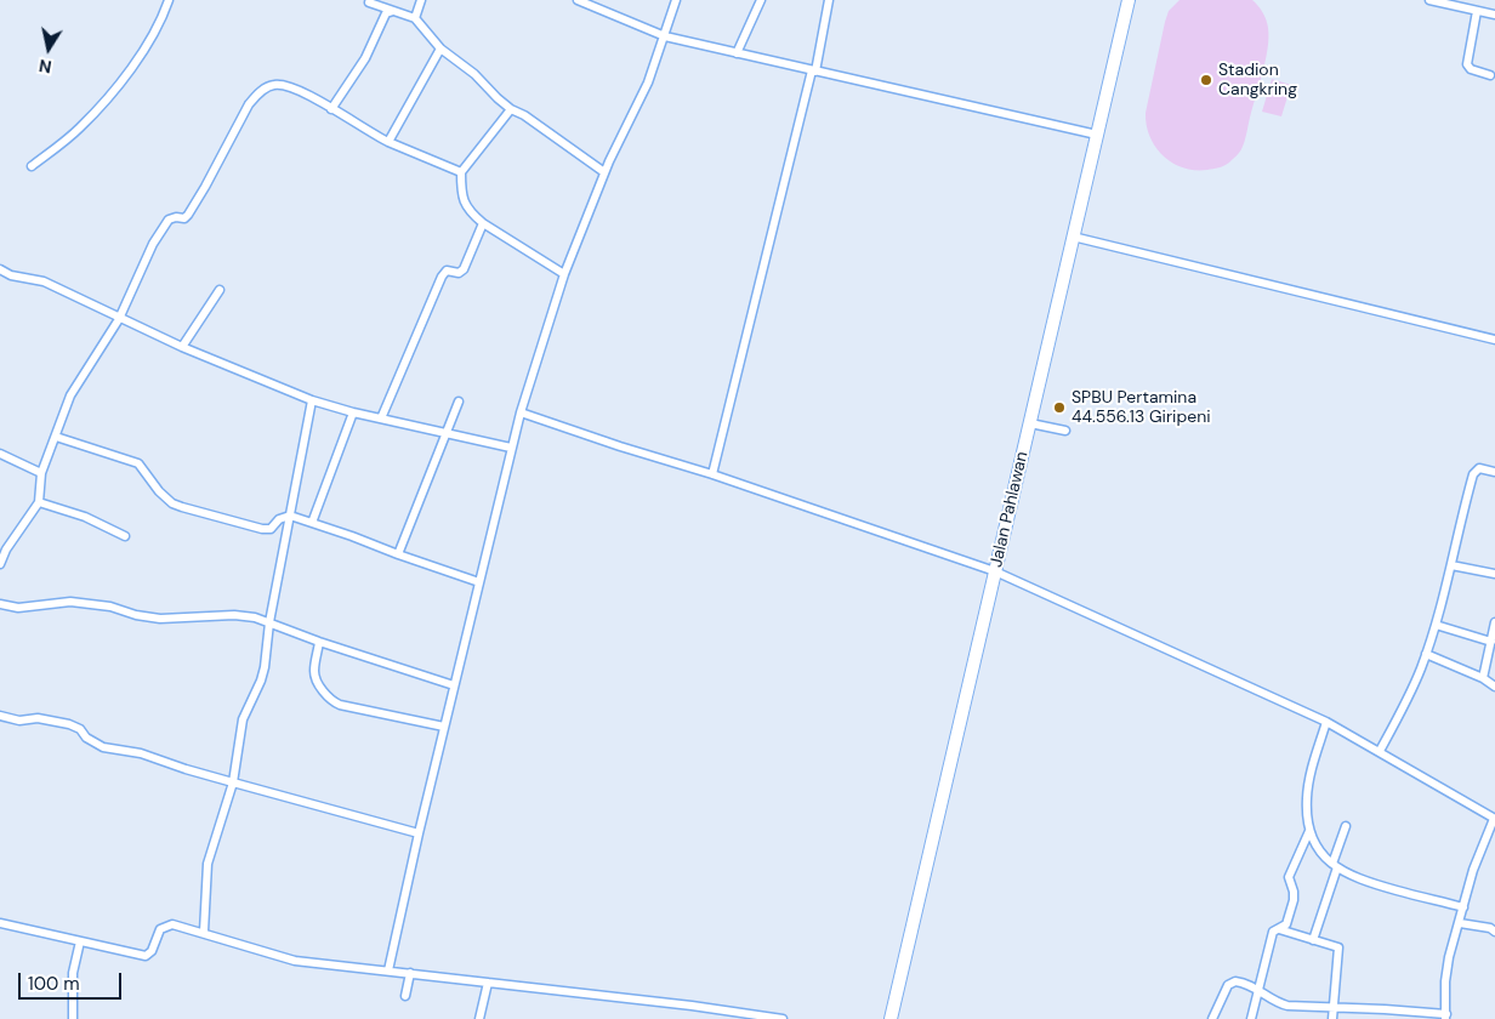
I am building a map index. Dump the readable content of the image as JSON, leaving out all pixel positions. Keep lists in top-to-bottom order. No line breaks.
{"streets":{"main road":["Jalan Pahlawan"]},"places":["Stadion Cangkring","SPBU Pertamina 44.556.13 Giripeni"],"scale_bar":"100 m","north":"bottom"}
